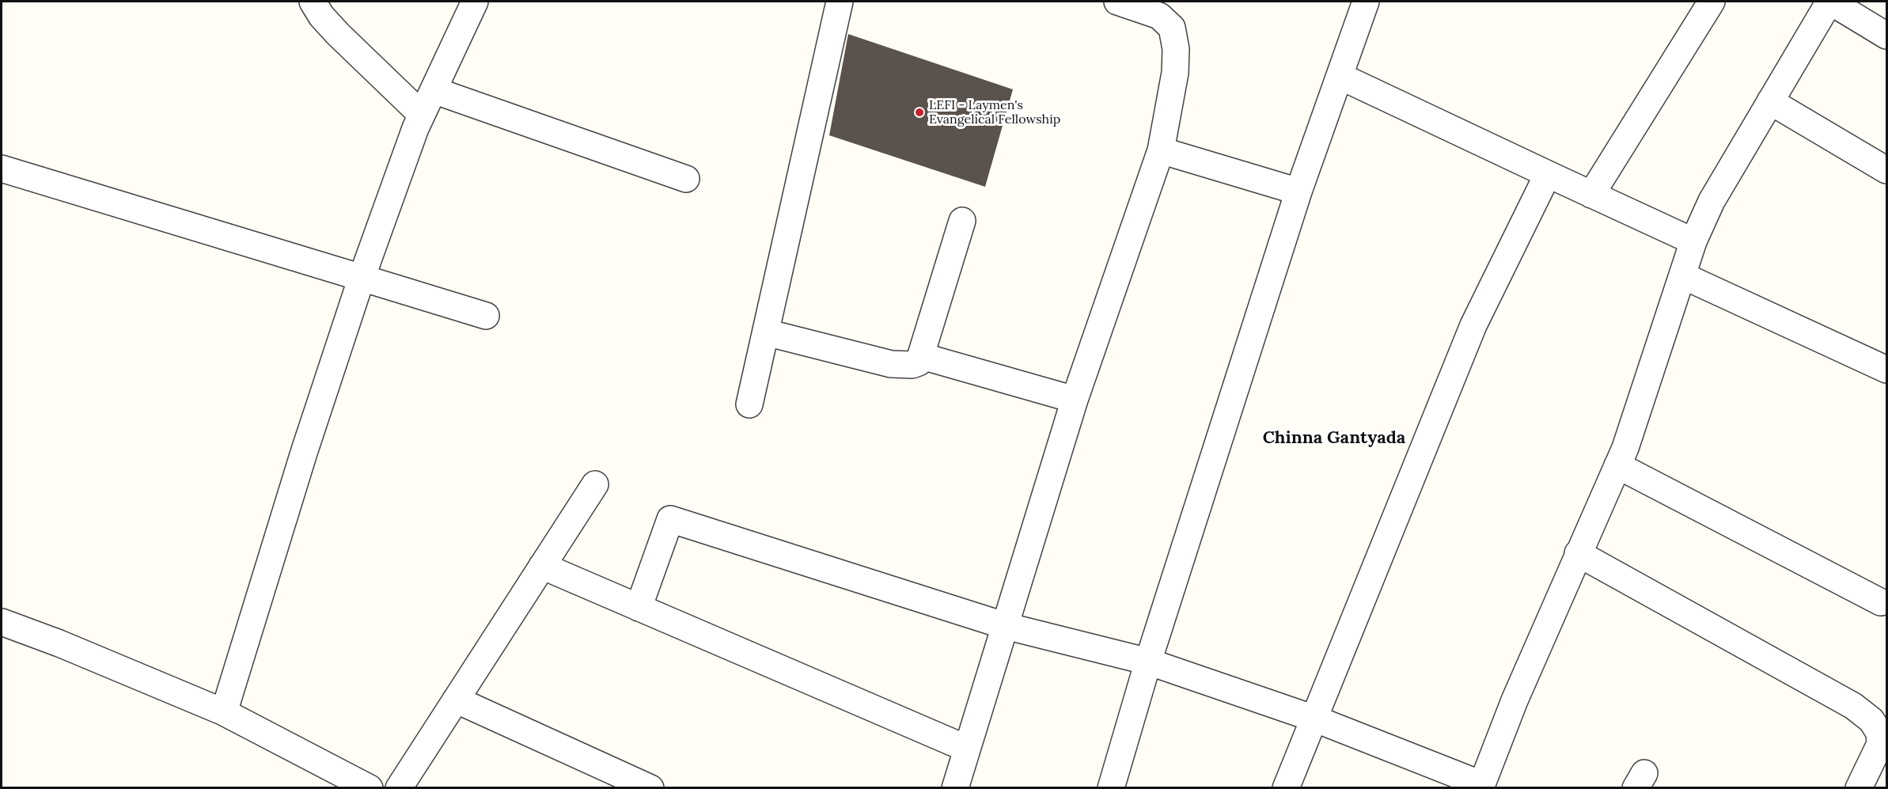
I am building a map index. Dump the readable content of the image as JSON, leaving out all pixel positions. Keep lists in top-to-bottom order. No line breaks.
{"districts":["Chinna Gantyada"],"places":["LEFI - Laymen's Evangelical Fellowship"]}
